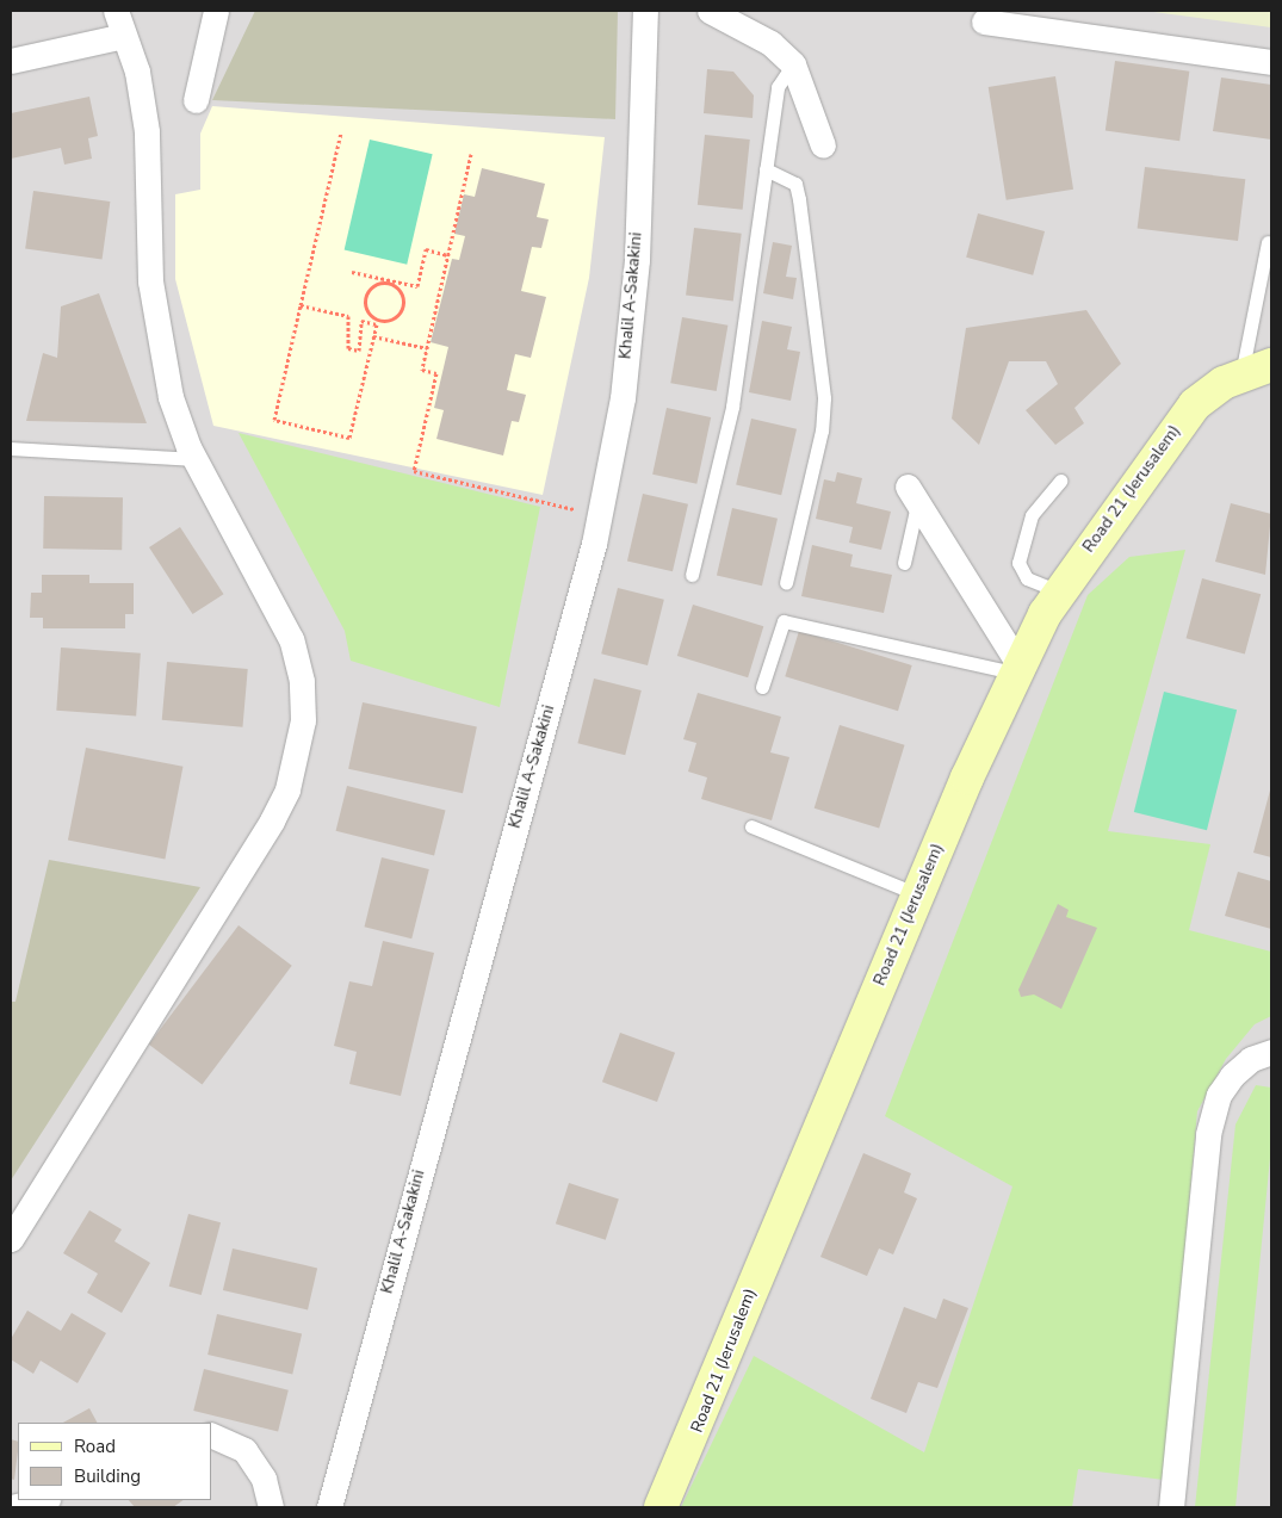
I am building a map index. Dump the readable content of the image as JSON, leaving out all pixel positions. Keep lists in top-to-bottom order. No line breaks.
{"streets":{"main road":["Road 21 (Jerusalem)"],"street":["Khalil A-Sakakini"]},"legend":["Road","Building"]}
